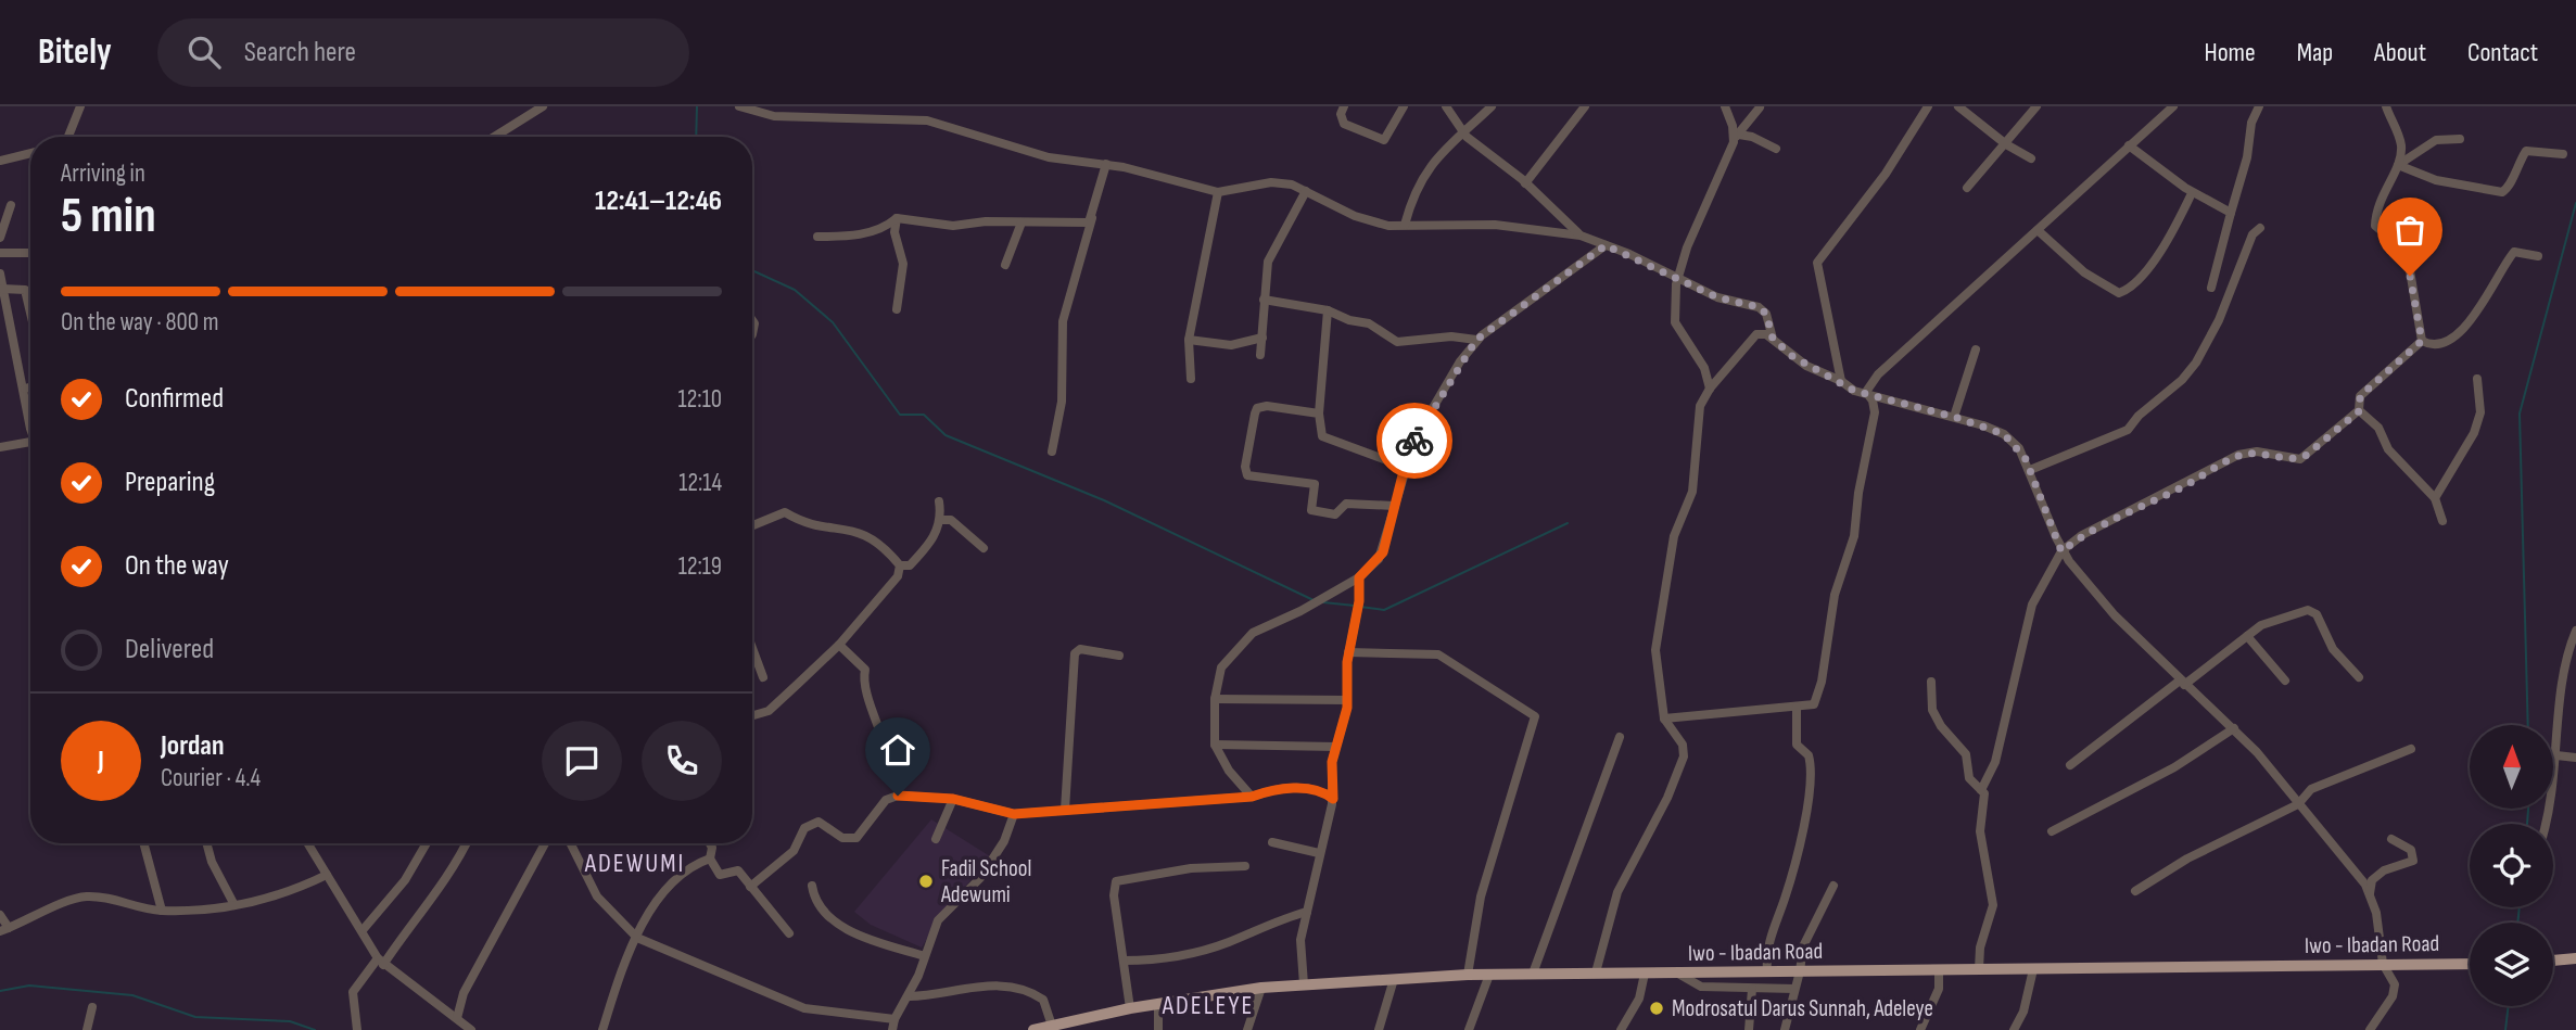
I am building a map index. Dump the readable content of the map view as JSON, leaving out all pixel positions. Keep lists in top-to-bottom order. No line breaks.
{"streets":{"main road":["Iwo - Ibadan Road"]},"districts":["ADEWUMI","ADELEYE"],"places":["Fadil School Adewumi","Modrosatul Darus Sunnah, Adeleye"],"north":"top","page":{"header":"Bitely","search":"Search here","nav":["Home","Map","About","Contact"],"heading":["5 min","Arriving in","12:41–12:46"],"panel":["Jordan","Courier · 4.4"],"bar":"On the way · 800 m","list":[["Confirmed","12:10"],["Preparing","12:14"],["On the way","12:19"],"Delivered"],"round":"J"}}
